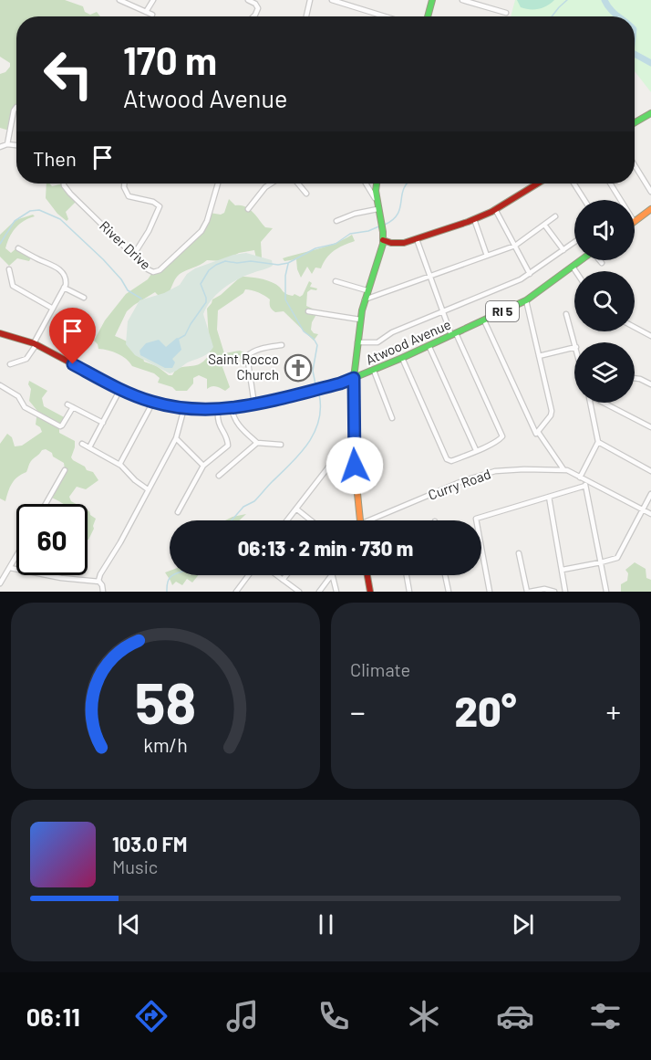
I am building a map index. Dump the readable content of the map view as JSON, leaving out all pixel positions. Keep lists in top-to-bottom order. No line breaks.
{"streets":{"main road":["RI 5","Atwood Avenue"],"street":["River Drive","Curry Road"]},"places":{"church":["Saint Rocco Church"]},"page":{"turn":["170 m","Atwood Avenue"],"then":"Then","limit":"60","trip":"06:13 · 2 min · 730 m","tile":"Climate","heat":["−","20°","+"],"song":["103.0 FM","Music"],"tabs":"06:11","gauge":["58","km/h"]}}
